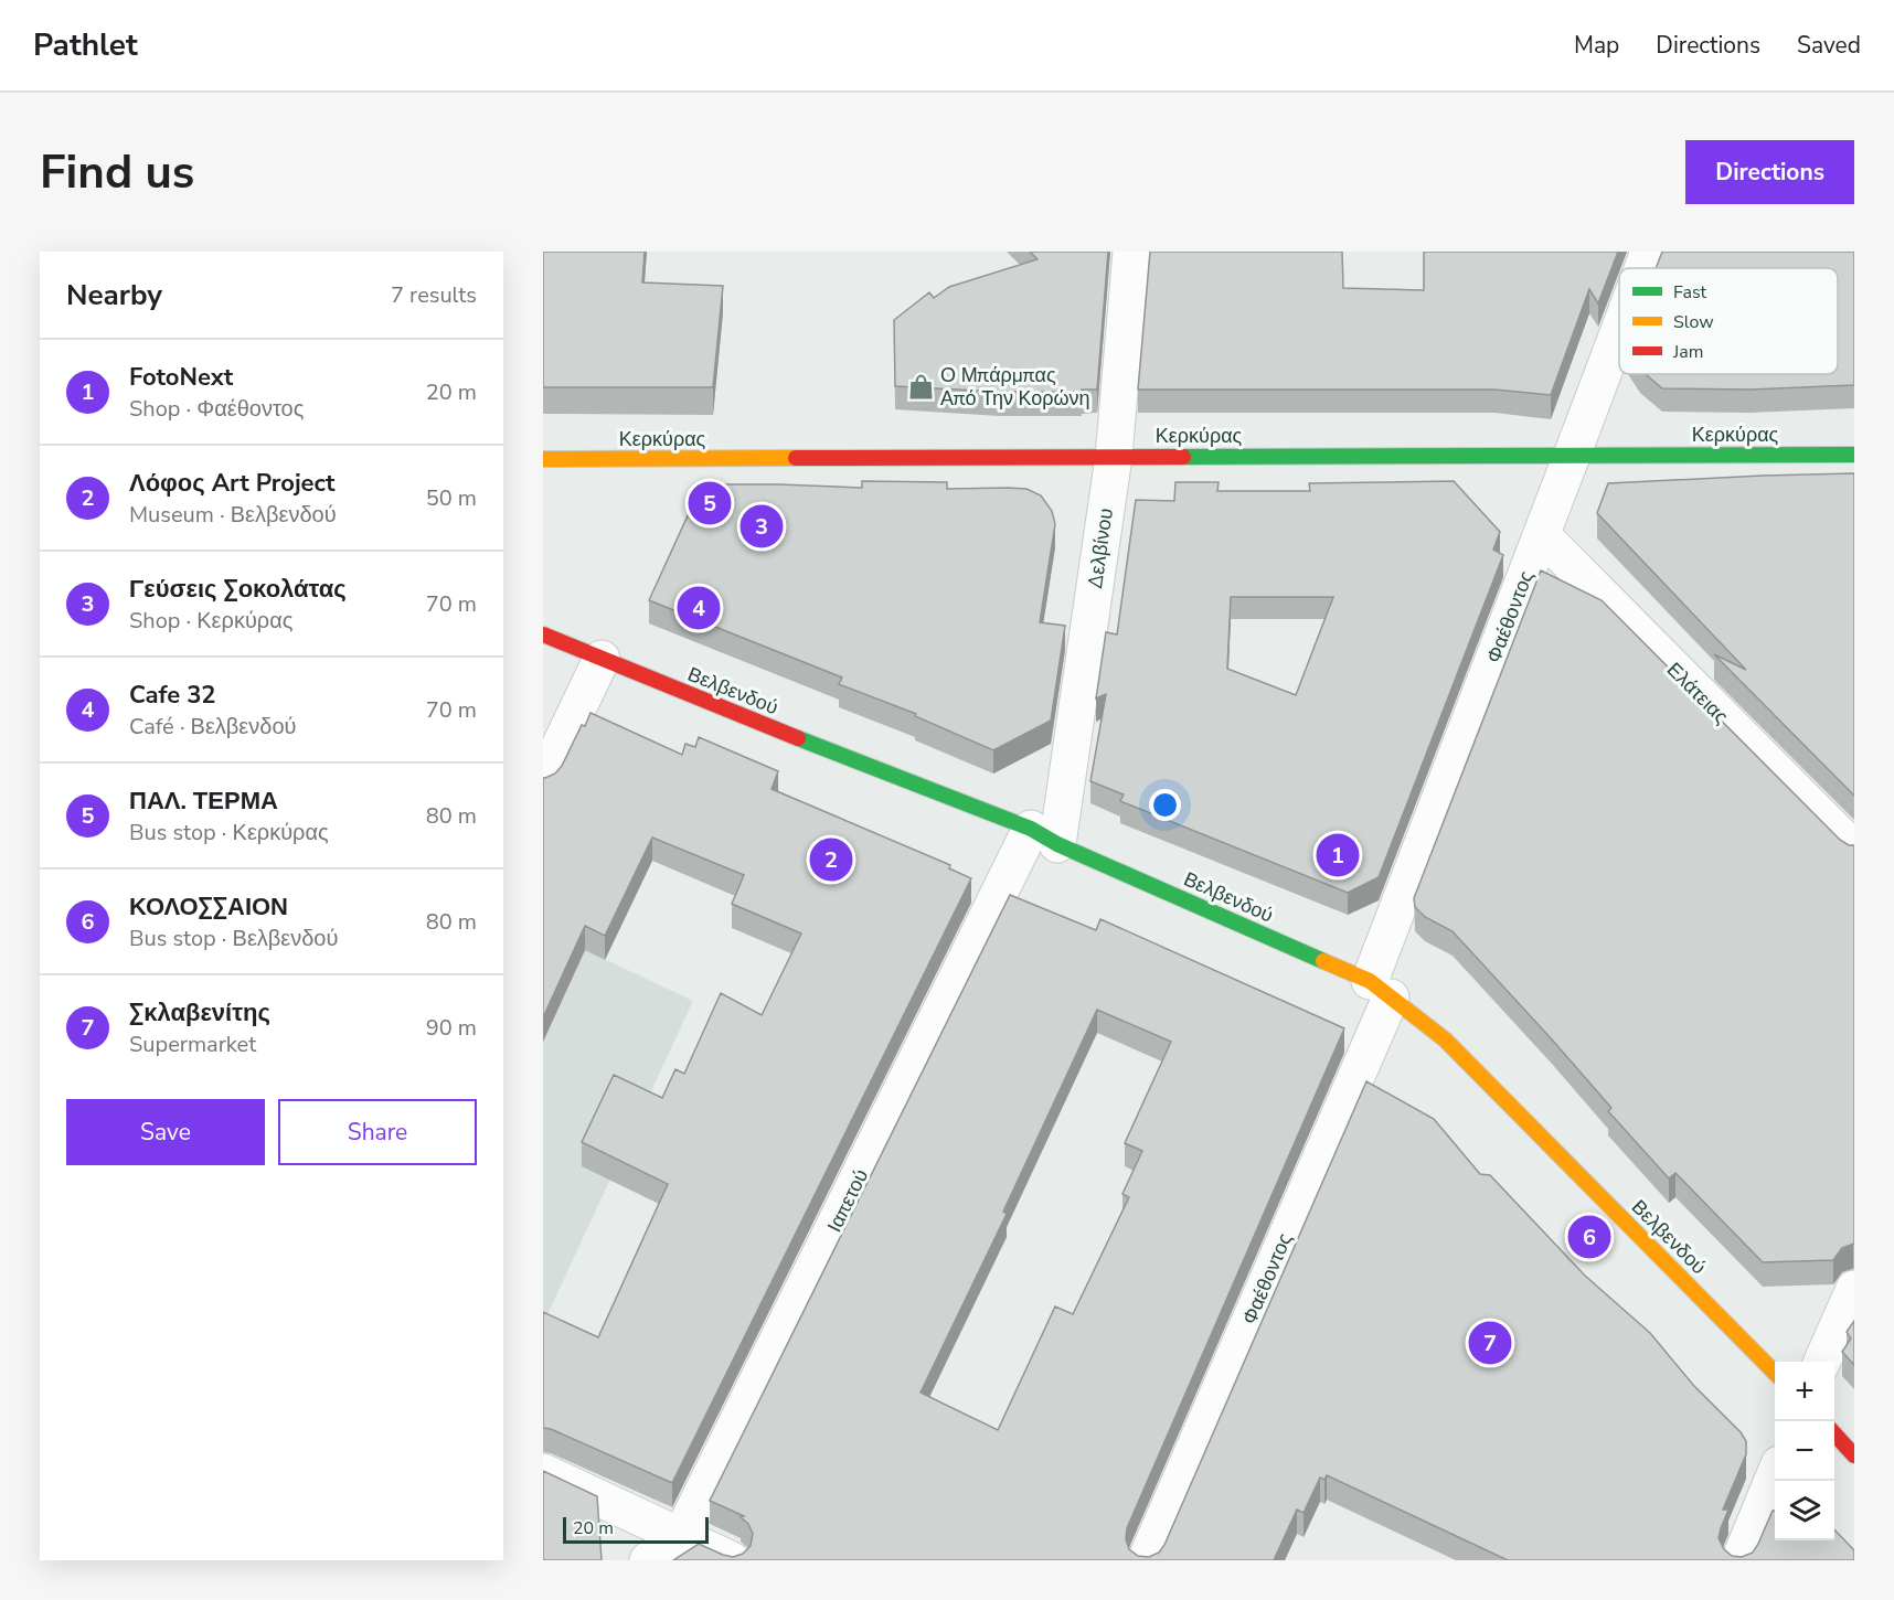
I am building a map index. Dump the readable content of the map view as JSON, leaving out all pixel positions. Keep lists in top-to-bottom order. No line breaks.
{"streets":{"street":["Κερκύρας","Δελβίνου","Φαέθοντος","Βελβενδού","Ελάτειας","Ιαπετού"]},"crossings":[["Κερκύρας","Δελβίνου"],["Κερκύρας","Φαέθοντος"],["Δελβίνου","Βελβενδού"],["Δελβίνου","Ιαπετού"],["Φαέθοντος","Βελβενδού"],["Φαέθοντος","Ελάτειας"],["Βελβενδού","Ιαπετού"]],"places":{"shop":["Ο Μπάρμπας Από Την Κορώνη"]},"legend":["Fast","Slow","Jam"],"scale_bar":"20 m","page":{"header":"Pathlet","nav":["Map","Directions","Saved"],"buttons":["Directions",["Save","Share"]],"title":"Find us","heading":["Nearby","7 results"],"list":[{"mark":"1","name":"FotoNext","note":"Shop · Φαέθοντος","value":"20 m"},{"mark":"2","name":"Λόφος Art Project","note":"Museum · Βελβενδού","value":"50 m"},{"mark":"3","name":"Γεύσεις Σοκολάτας","note":"Shop · Κερκύρας","value":"70 m"},{"mark":"4","name":"Cafe 32","note":"Café · Βελβενδού","value":"70 m"},{"mark":"5","name":"ΠΑΛ. ΤΕΡΜΑ","note":"Bus stop · Κερκύρας","value":"80 m"},{"mark":"6","name":"ΚΟΛΟΣΣΑΙΟΝ","note":"Bus stop · Βελβενδού","value":"80 m"},{"mark":"7","name":"Σκλαβενίτης","note":"Supermarket","value":"90 m"}],"pins":["5","3","4","1","2","6","7"],"map_buttons":["+","−"],"scale":"20 m"}}
